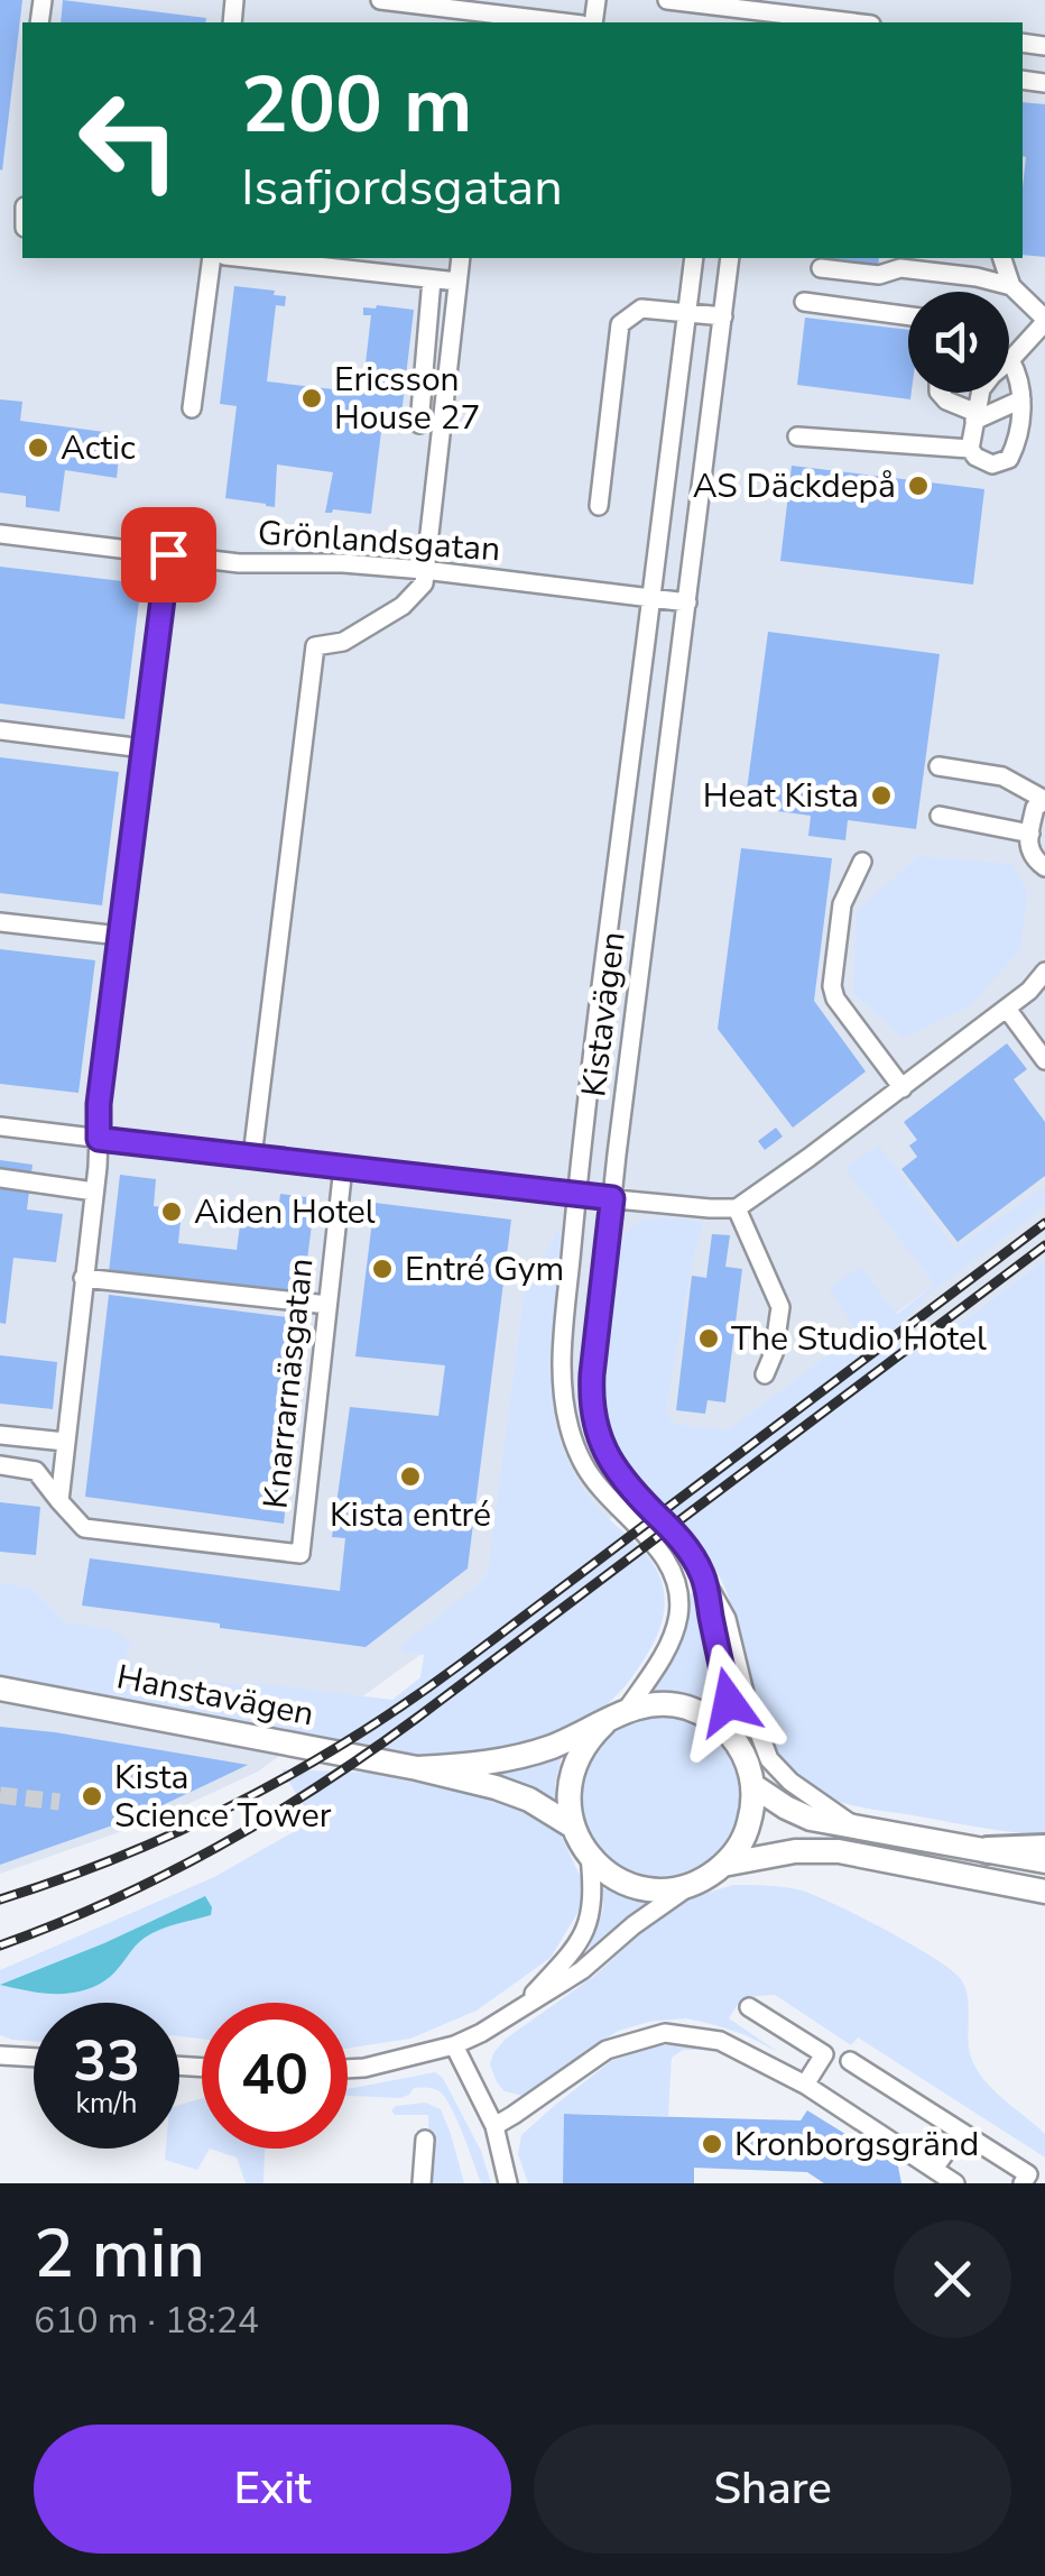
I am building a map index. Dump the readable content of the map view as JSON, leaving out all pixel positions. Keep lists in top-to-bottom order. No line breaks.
{"streets":{"main road":["Hanstavägen"],"street":["Grönlandsgatan","Kistavägen","Knarrarnäsgatan"]},"crossings":[["Grönlandsgatan","Kistavägen"],["Kistavägen","Hanstavägen"]],"places":["Ericsson House 27","Actic","AS Däckdepå","Heat Kista","Aiden Hotel","Entré Gym","The Studio Hotel","Kista entré","Kista Science Tower","Kronborgsgränd"],"page":{"turn":["200 m","Isafjordsgatan"],"speed":"33 km/h","limit":"40","heading":["2 min","610 m · 18:24"],"buttons":["Exit","Share"]}}
